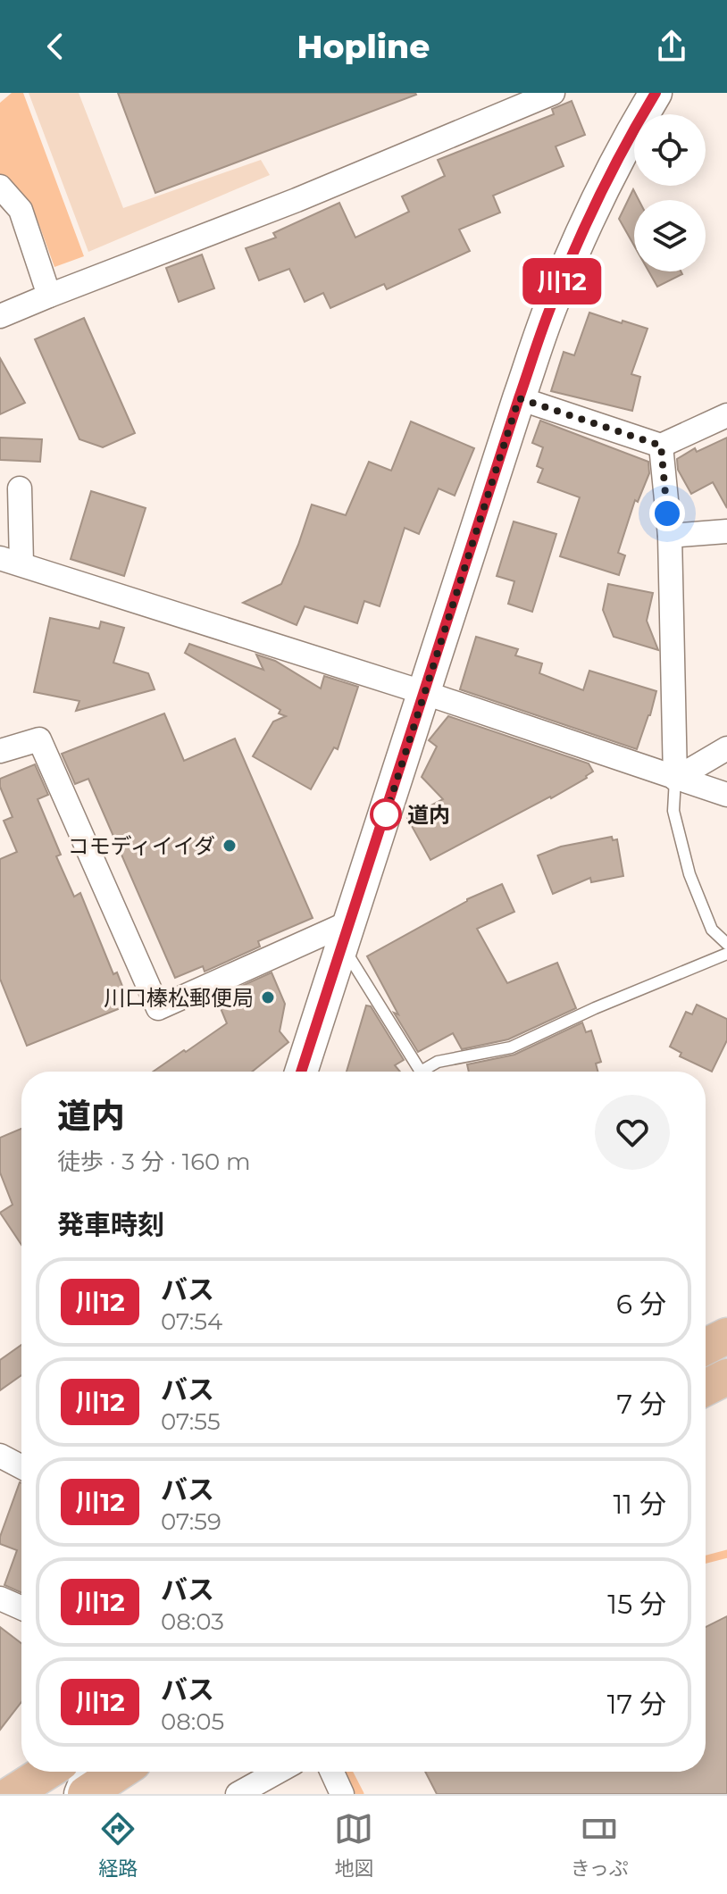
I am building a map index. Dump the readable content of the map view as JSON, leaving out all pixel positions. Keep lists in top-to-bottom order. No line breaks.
{"places":["道内","コモディイイダ","川口榛松郵便局"],"lines":["bus line 川12"],"page":{"header":"Hopline","on_map":"川12","heading":[["道内","徒歩 · 3 分 · 160 m"],"発車時刻"],"list":[{"mark":"川12","name":"バス","note":"07:54","value":"6 分"},{"mark":"川12","name":"バス","note":"07:55","value":"7 分"},{"mark":"川12","name":"バス","note":"07:59","value":"11 分"},{"mark":"川12","name":"バス","note":"08:03","value":"15 分"},{"mark":"川12","name":"バス","note":"08:05","value":"17 分"}],"tabs":["経路","地図","きっぷ"]}}
